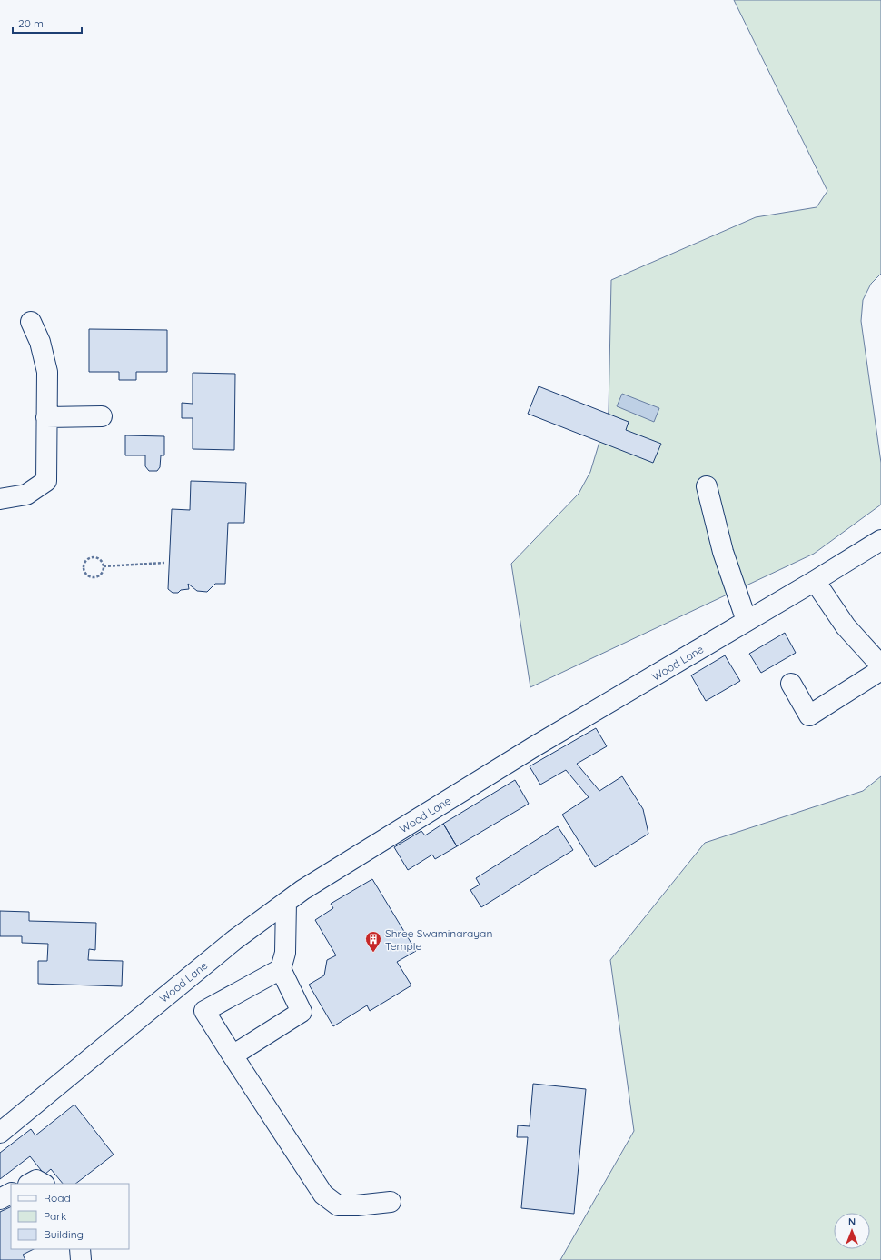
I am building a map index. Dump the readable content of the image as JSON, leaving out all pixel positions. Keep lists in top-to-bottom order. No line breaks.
{"streets":{"street":["Wood Lane"]},"places":{"building":["Shree Swaminarayan Temple"]},"legend":["Road","Park","Building"],"scale_bar":"20 m","north":"top"}
